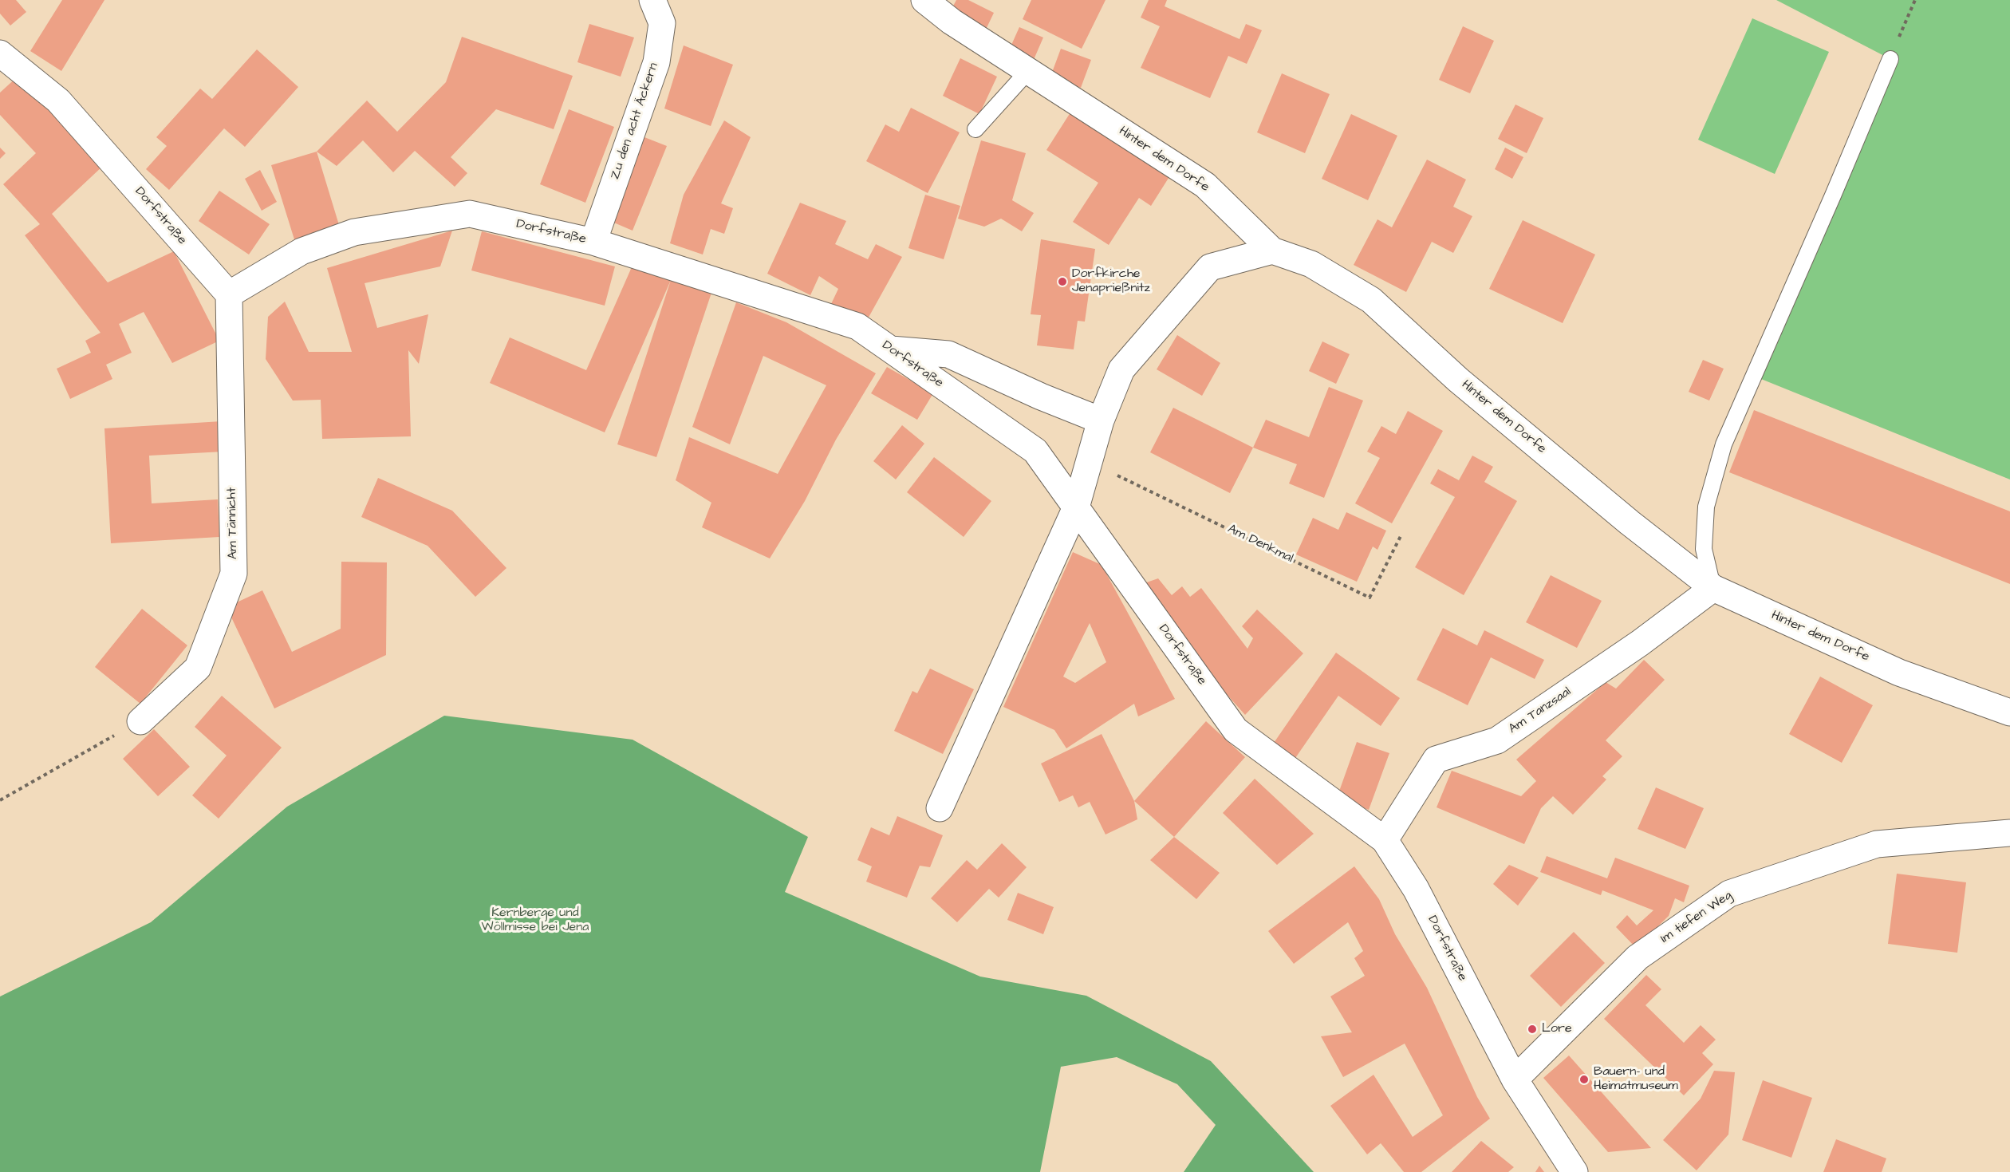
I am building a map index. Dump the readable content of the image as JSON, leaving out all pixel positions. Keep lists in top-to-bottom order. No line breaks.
{"streets":{"street":["Zu den acht Äckern","Hinter dem Dorfe","Dorfstraße","Am Tännicht","Am Tanzsaal","Im tiefen Weg"],"path":["Am Denkmal"]},"crossings":[["Zu den acht Äckern","Dorfstraße"],["Hinter dem Dorfe","Am Tanzsaal"],["Dorfstraße","Am Tännicht"],["Dorfstraße","Am Tanzsaal"],["Dorfstraße","Im tiefen Weg"]],"parks":["Kernberge und Wöllmisse bei Jena"],"places":["Dorfkirche Jenaprießnitz","Lore","Bauern- und Heimatmuseum"]}
